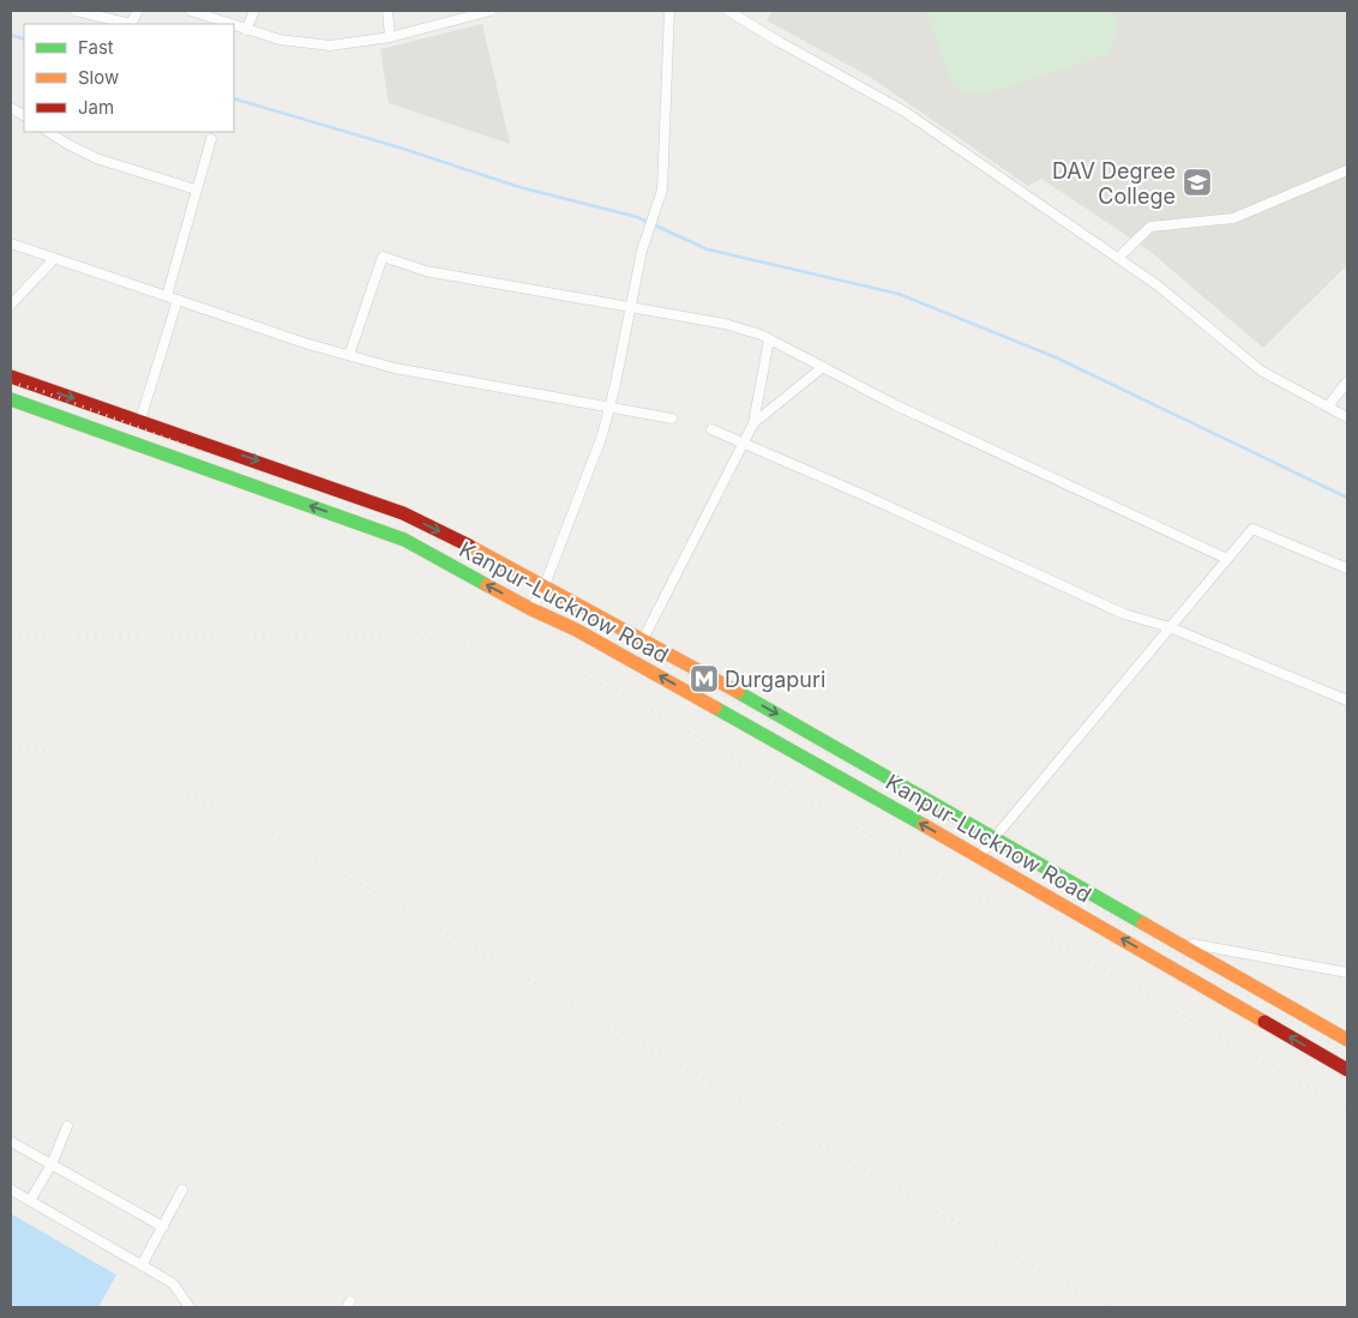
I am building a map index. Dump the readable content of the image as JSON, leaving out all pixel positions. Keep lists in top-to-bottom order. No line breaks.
{"streets":{"main road":["Kanpur-Lucknow Road"]},"places":{"school or university":["DAV Degree College"],"metro station":["Durgapuri"]},"legend":["Fast","Slow","Jam"]}
